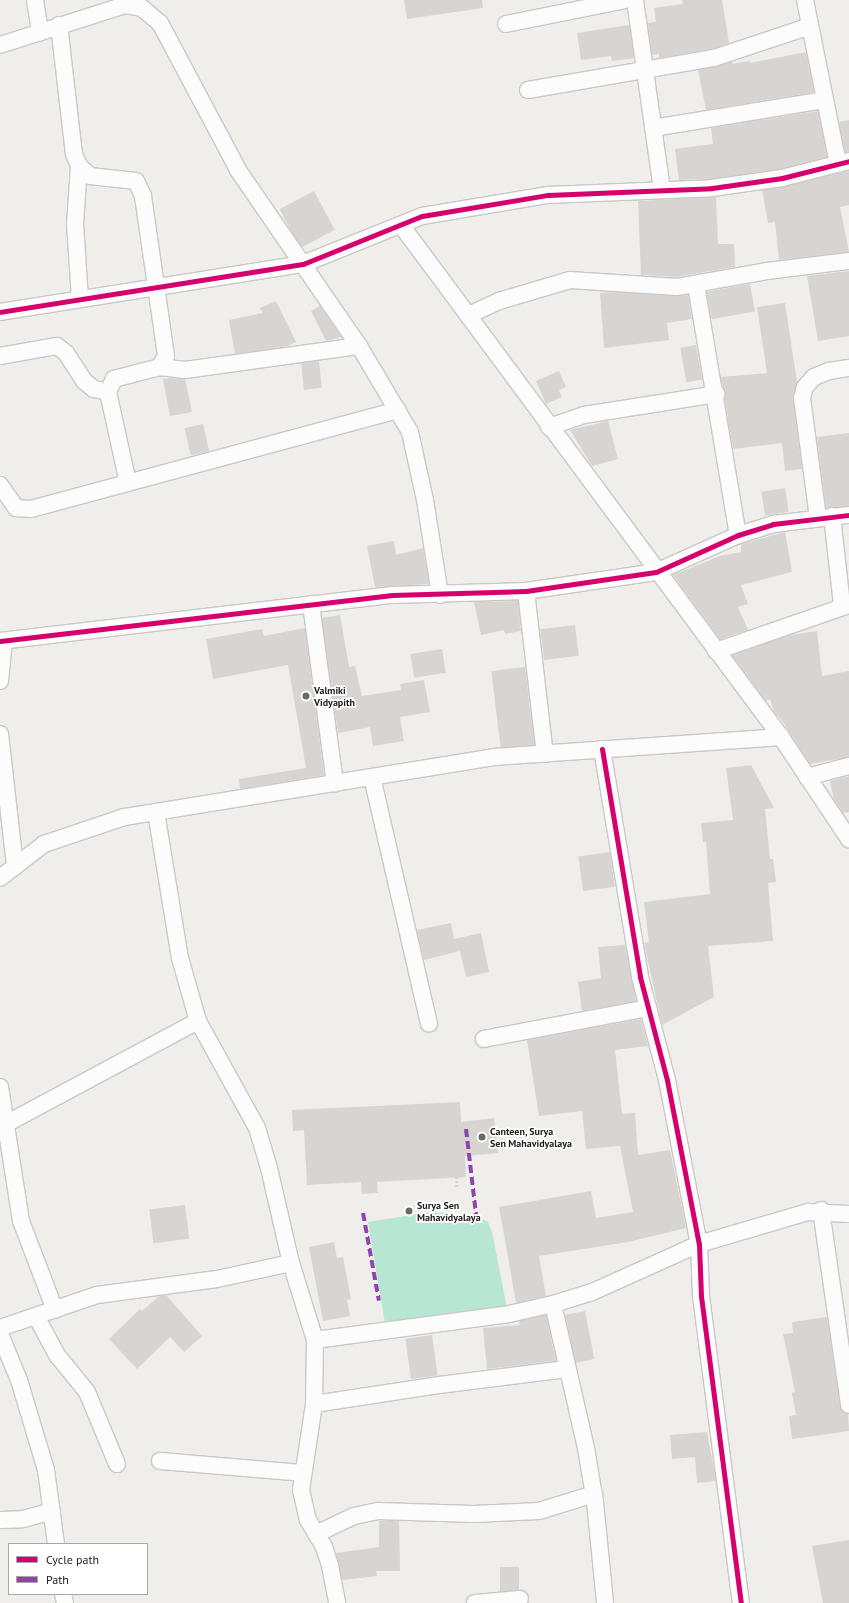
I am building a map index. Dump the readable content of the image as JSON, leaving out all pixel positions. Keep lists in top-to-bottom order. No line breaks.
{"places":["Valmiki Vidyapith","Canteen, Surya Sen Mahavidyalaya","Surya Sen Mahavidyalaya"],"legend":["Cycle path","Path"]}
